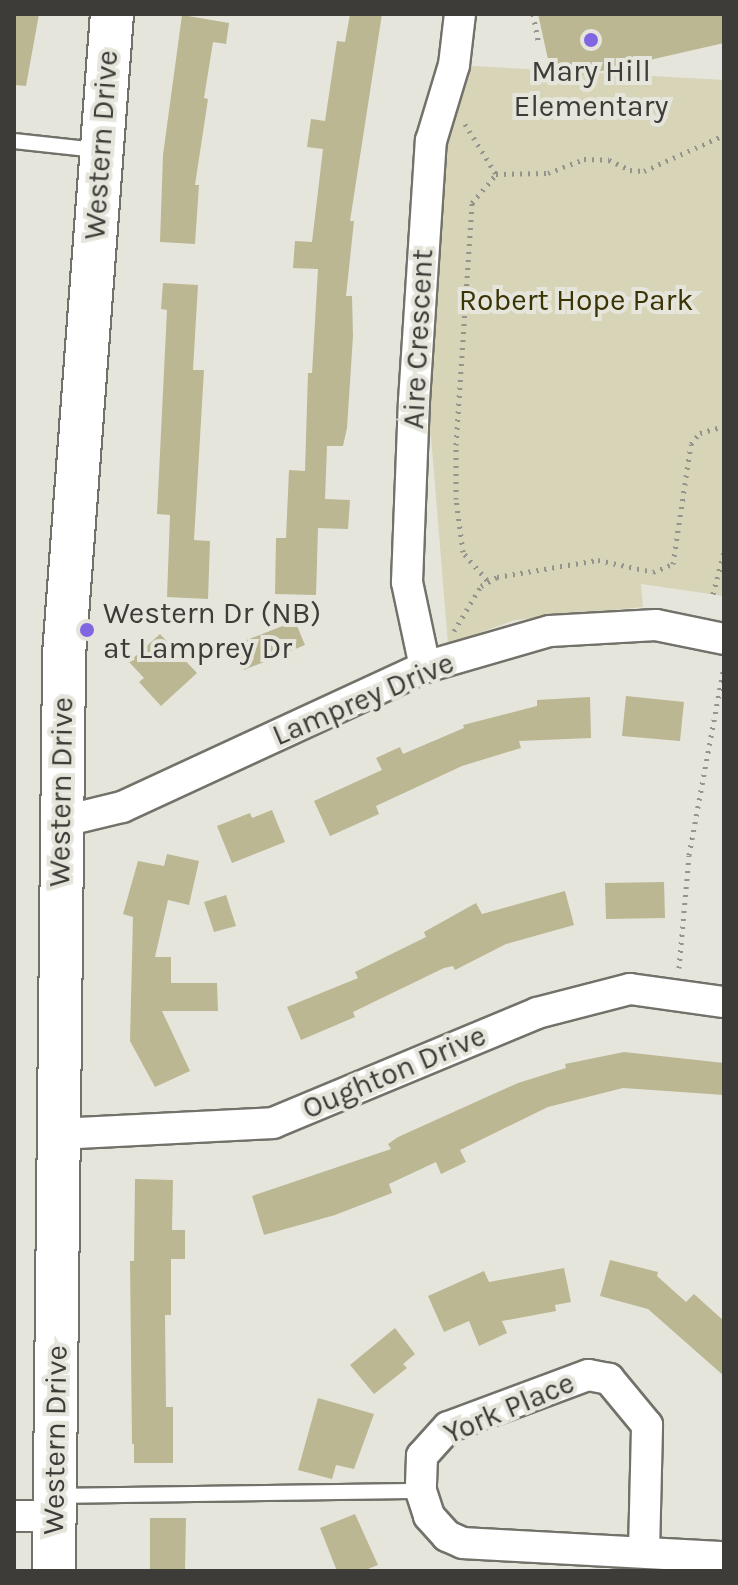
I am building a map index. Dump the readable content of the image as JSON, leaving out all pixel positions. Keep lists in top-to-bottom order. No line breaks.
{"streets":{"street":["Western Drive","Aire Crescent","Lamprey Drive","Oughton Drive","York Place"]},"crossings":[["Western Drive","Lamprey Drive"],["Western Drive","Oughton Drive"],["Aire Crescent","Lamprey Drive"]],"parks":["Robert Hope Park"],"places":["Mary Hill Elementary","Western Dr (NB) at Lamprey Dr"]}
